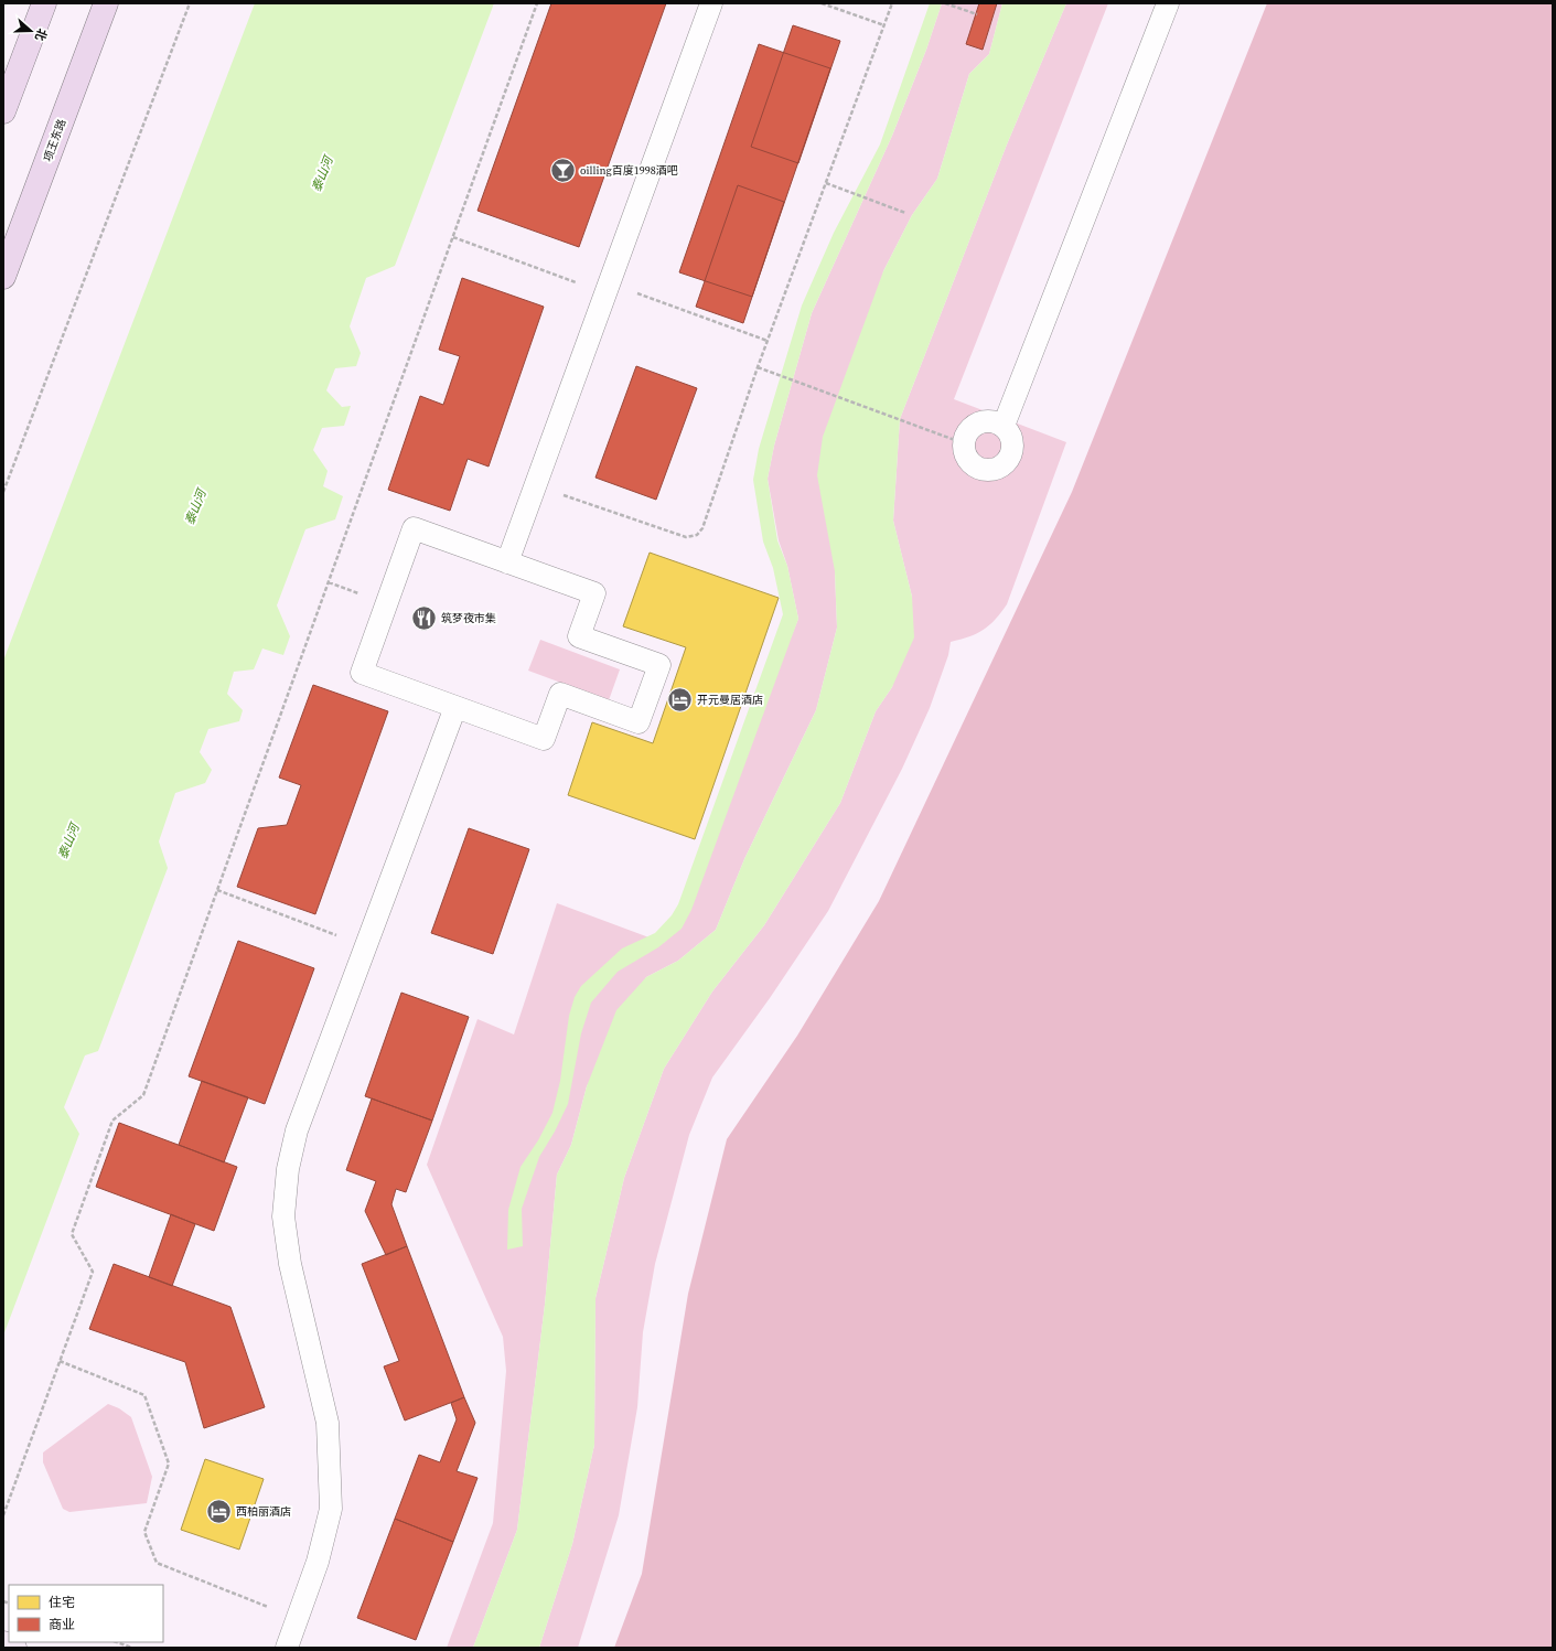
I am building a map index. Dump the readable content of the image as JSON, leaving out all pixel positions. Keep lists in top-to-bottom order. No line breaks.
{"streets":{"main road":["项王东路"]},"water":["泰山河"],"places":{"bar":["oilling百度1998酒吧"],"restaurant":["筑梦夜市集"],"hotel":["开元曼居酒店","西柏丽酒店"]},"legend":["住宅","商业"],"north":"right"}
